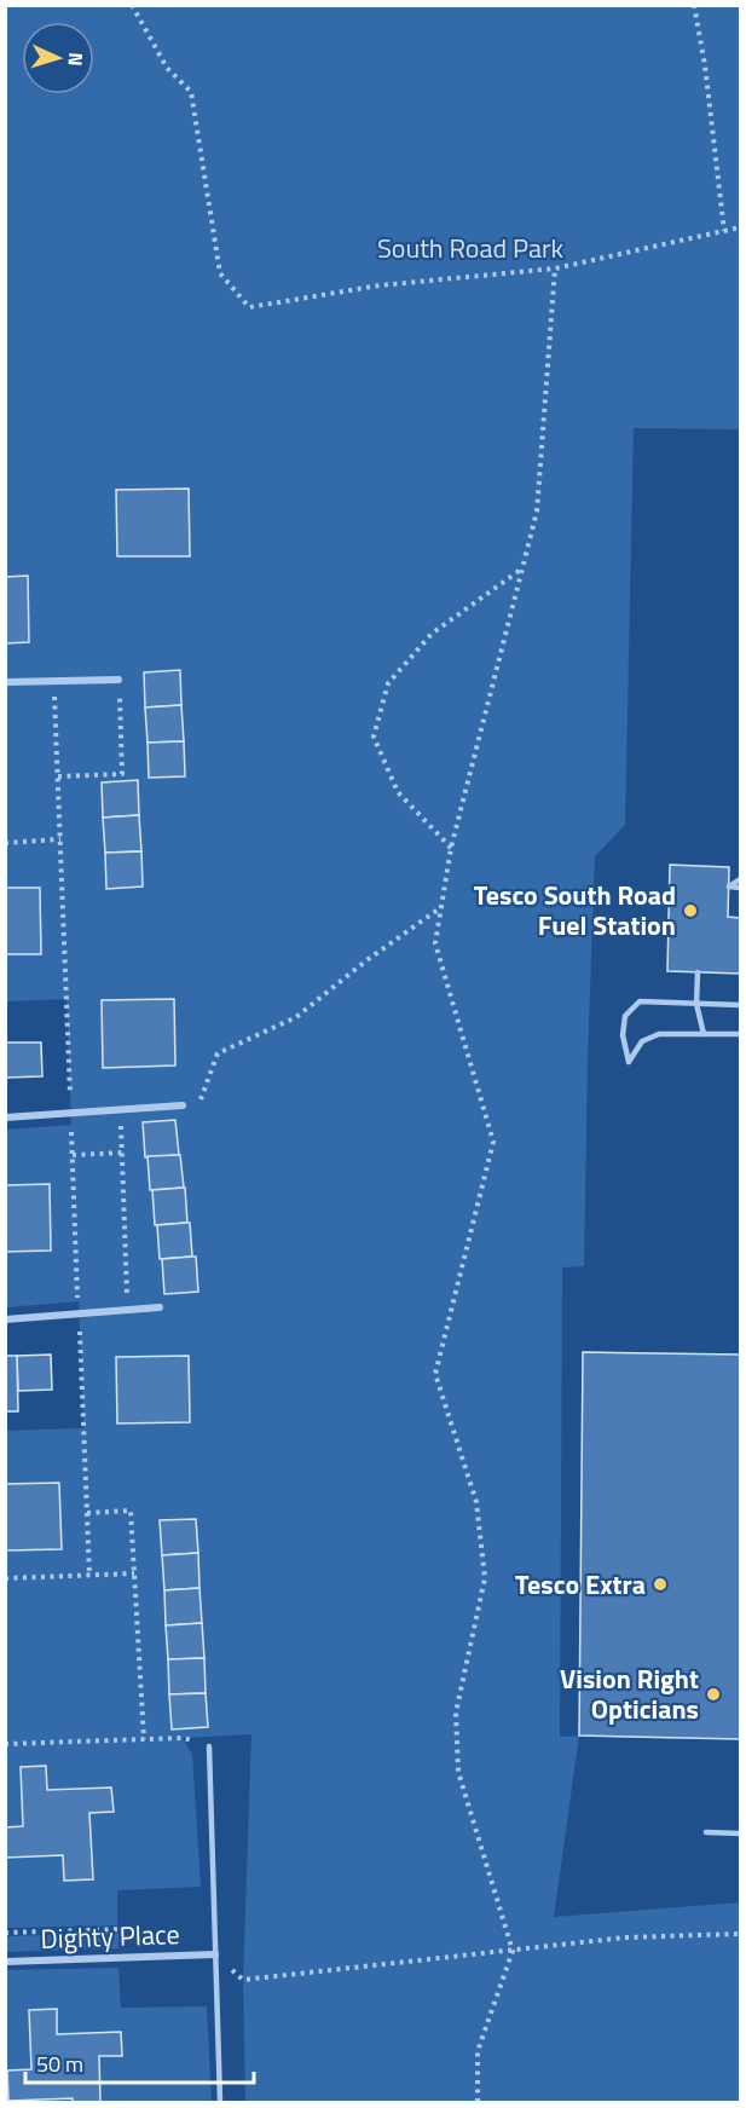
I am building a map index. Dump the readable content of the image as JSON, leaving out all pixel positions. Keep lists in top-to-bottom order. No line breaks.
{"streets":{"street":["Dighty Place"]},"parks":["South Road Park"],"places":["Tesco South Road Fuel Station","Tesco Extra","Vision Right Opticians"],"scale_bar":"50 m","north":"right"}
